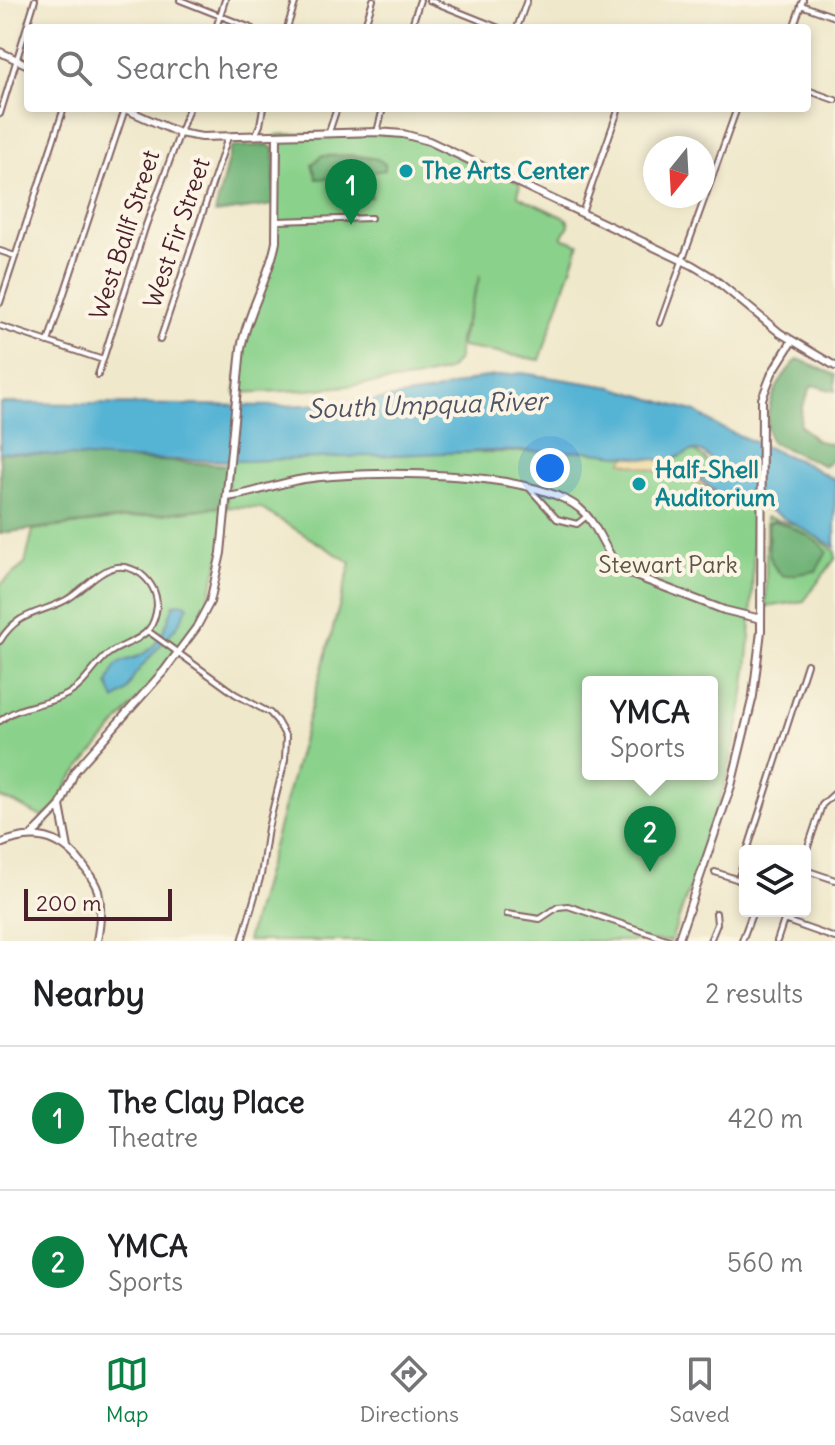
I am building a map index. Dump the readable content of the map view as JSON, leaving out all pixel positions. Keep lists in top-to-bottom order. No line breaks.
{"streets":{"street":["West Fir Street","West Ballf Street"]},"water":["South Umpqua River"],"parks":["Stewart Park"],"places":["The Arts Center","Half-Shell Auditorium"],"scale_bar":"200 m","north":"bottom","page":{"search":"Search here","pins":["1","2"],"popup":["YMCA","Sports"],"scale":"200 m","heading":["Nearby","2 results"],"list":[{"mark":"1","name":"The Clay Place","note":"Theatre","value":"420 m"},{"mark":"2","name":"YMCA","note":"Sports","value":"560 m"}],"nav":["Map","Directions","Saved"]}}
